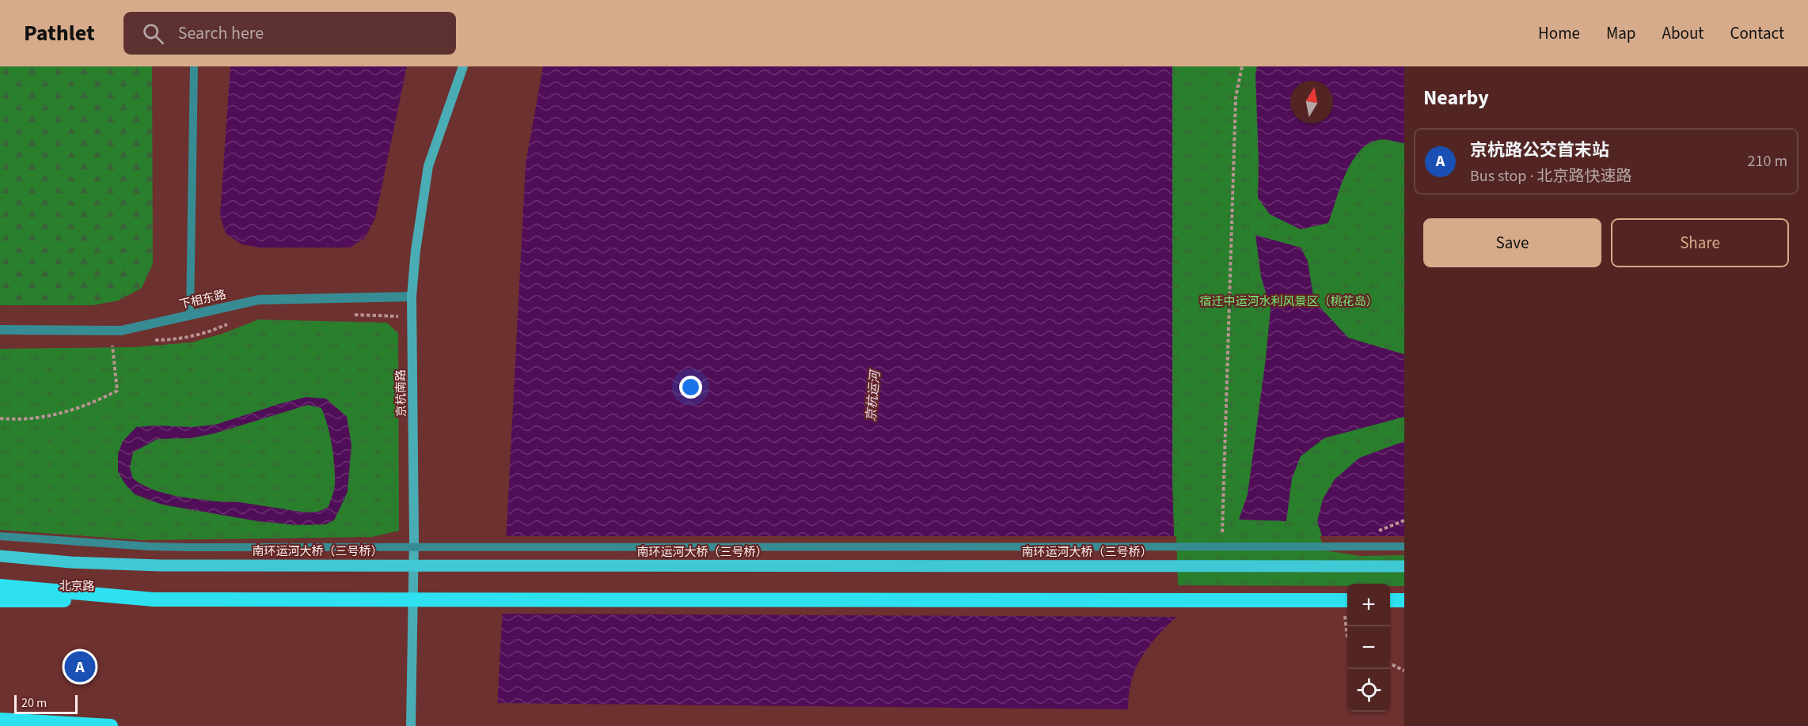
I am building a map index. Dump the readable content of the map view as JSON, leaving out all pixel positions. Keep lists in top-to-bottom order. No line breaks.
{"streets":{"highway":["北京路"],"main road":["南环运河大桥（三号桥）"],"street":["下相东路","京杭南路"]},"crossings":[["下相东路","京杭南路"]],"water":["京杭运河"],"parks":["宿迁中运河水利风景区（桃花岛）"],"scale_bar":"20 m","north":"top","page":{"header":"Pathlet","search":"Search here","nav":["Home","Map","About","Contact"],"heading":"Nearby","list":[{"mark":"A","name":"京杭路公交首末站","note":"Bus stop · 北京路快速路","value":"210 m"}],"buttons":["Save","Share"],"map_buttons":["+","−"],"pins":"A","scale":"20 m"}}
